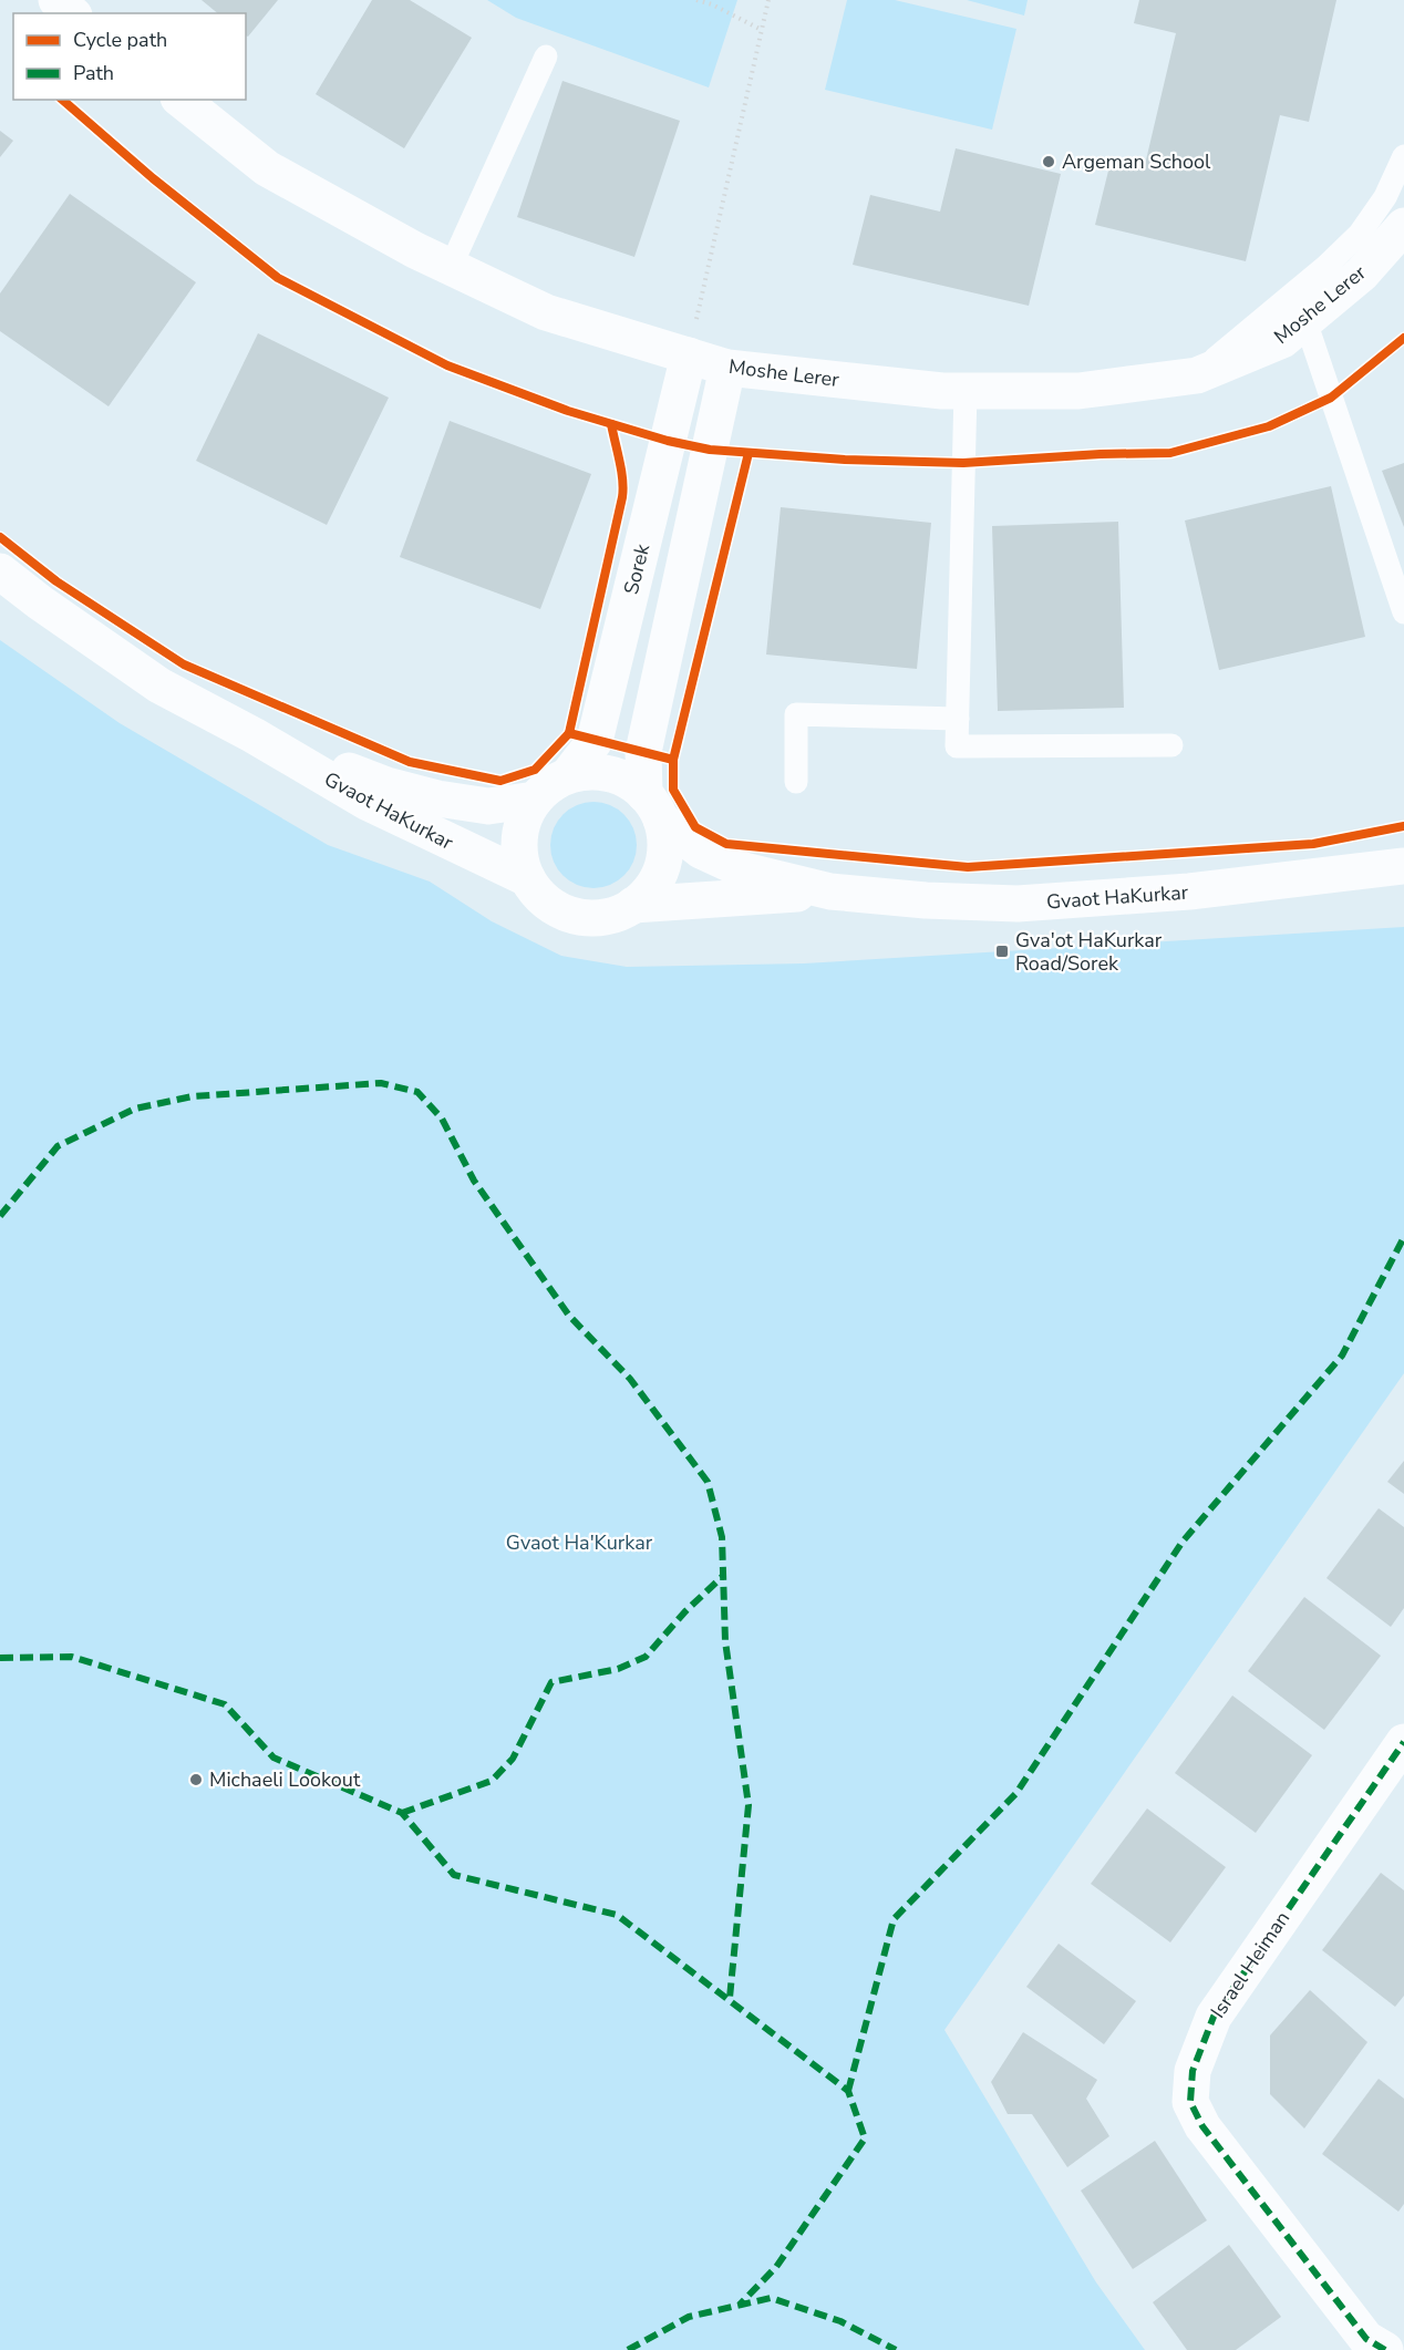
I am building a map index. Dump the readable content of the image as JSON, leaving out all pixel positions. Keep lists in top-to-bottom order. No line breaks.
{"streets":{"street":["Moshe Lerer","Sorek","Gvaot HaKurkar","Israel Heiman"]},"crossings":[["Moshe Lerer","Sorek"],["Sorek","Gvaot HaKurkar"]],"parks":["Gvaot Ha'Kurkar"],"places":{"other":["Argeman School","Michaeli Lookout"],"transit":["Gva'ot HaKurkar Road/Sorek"]},"legend":["Cycle path","Path"]}
